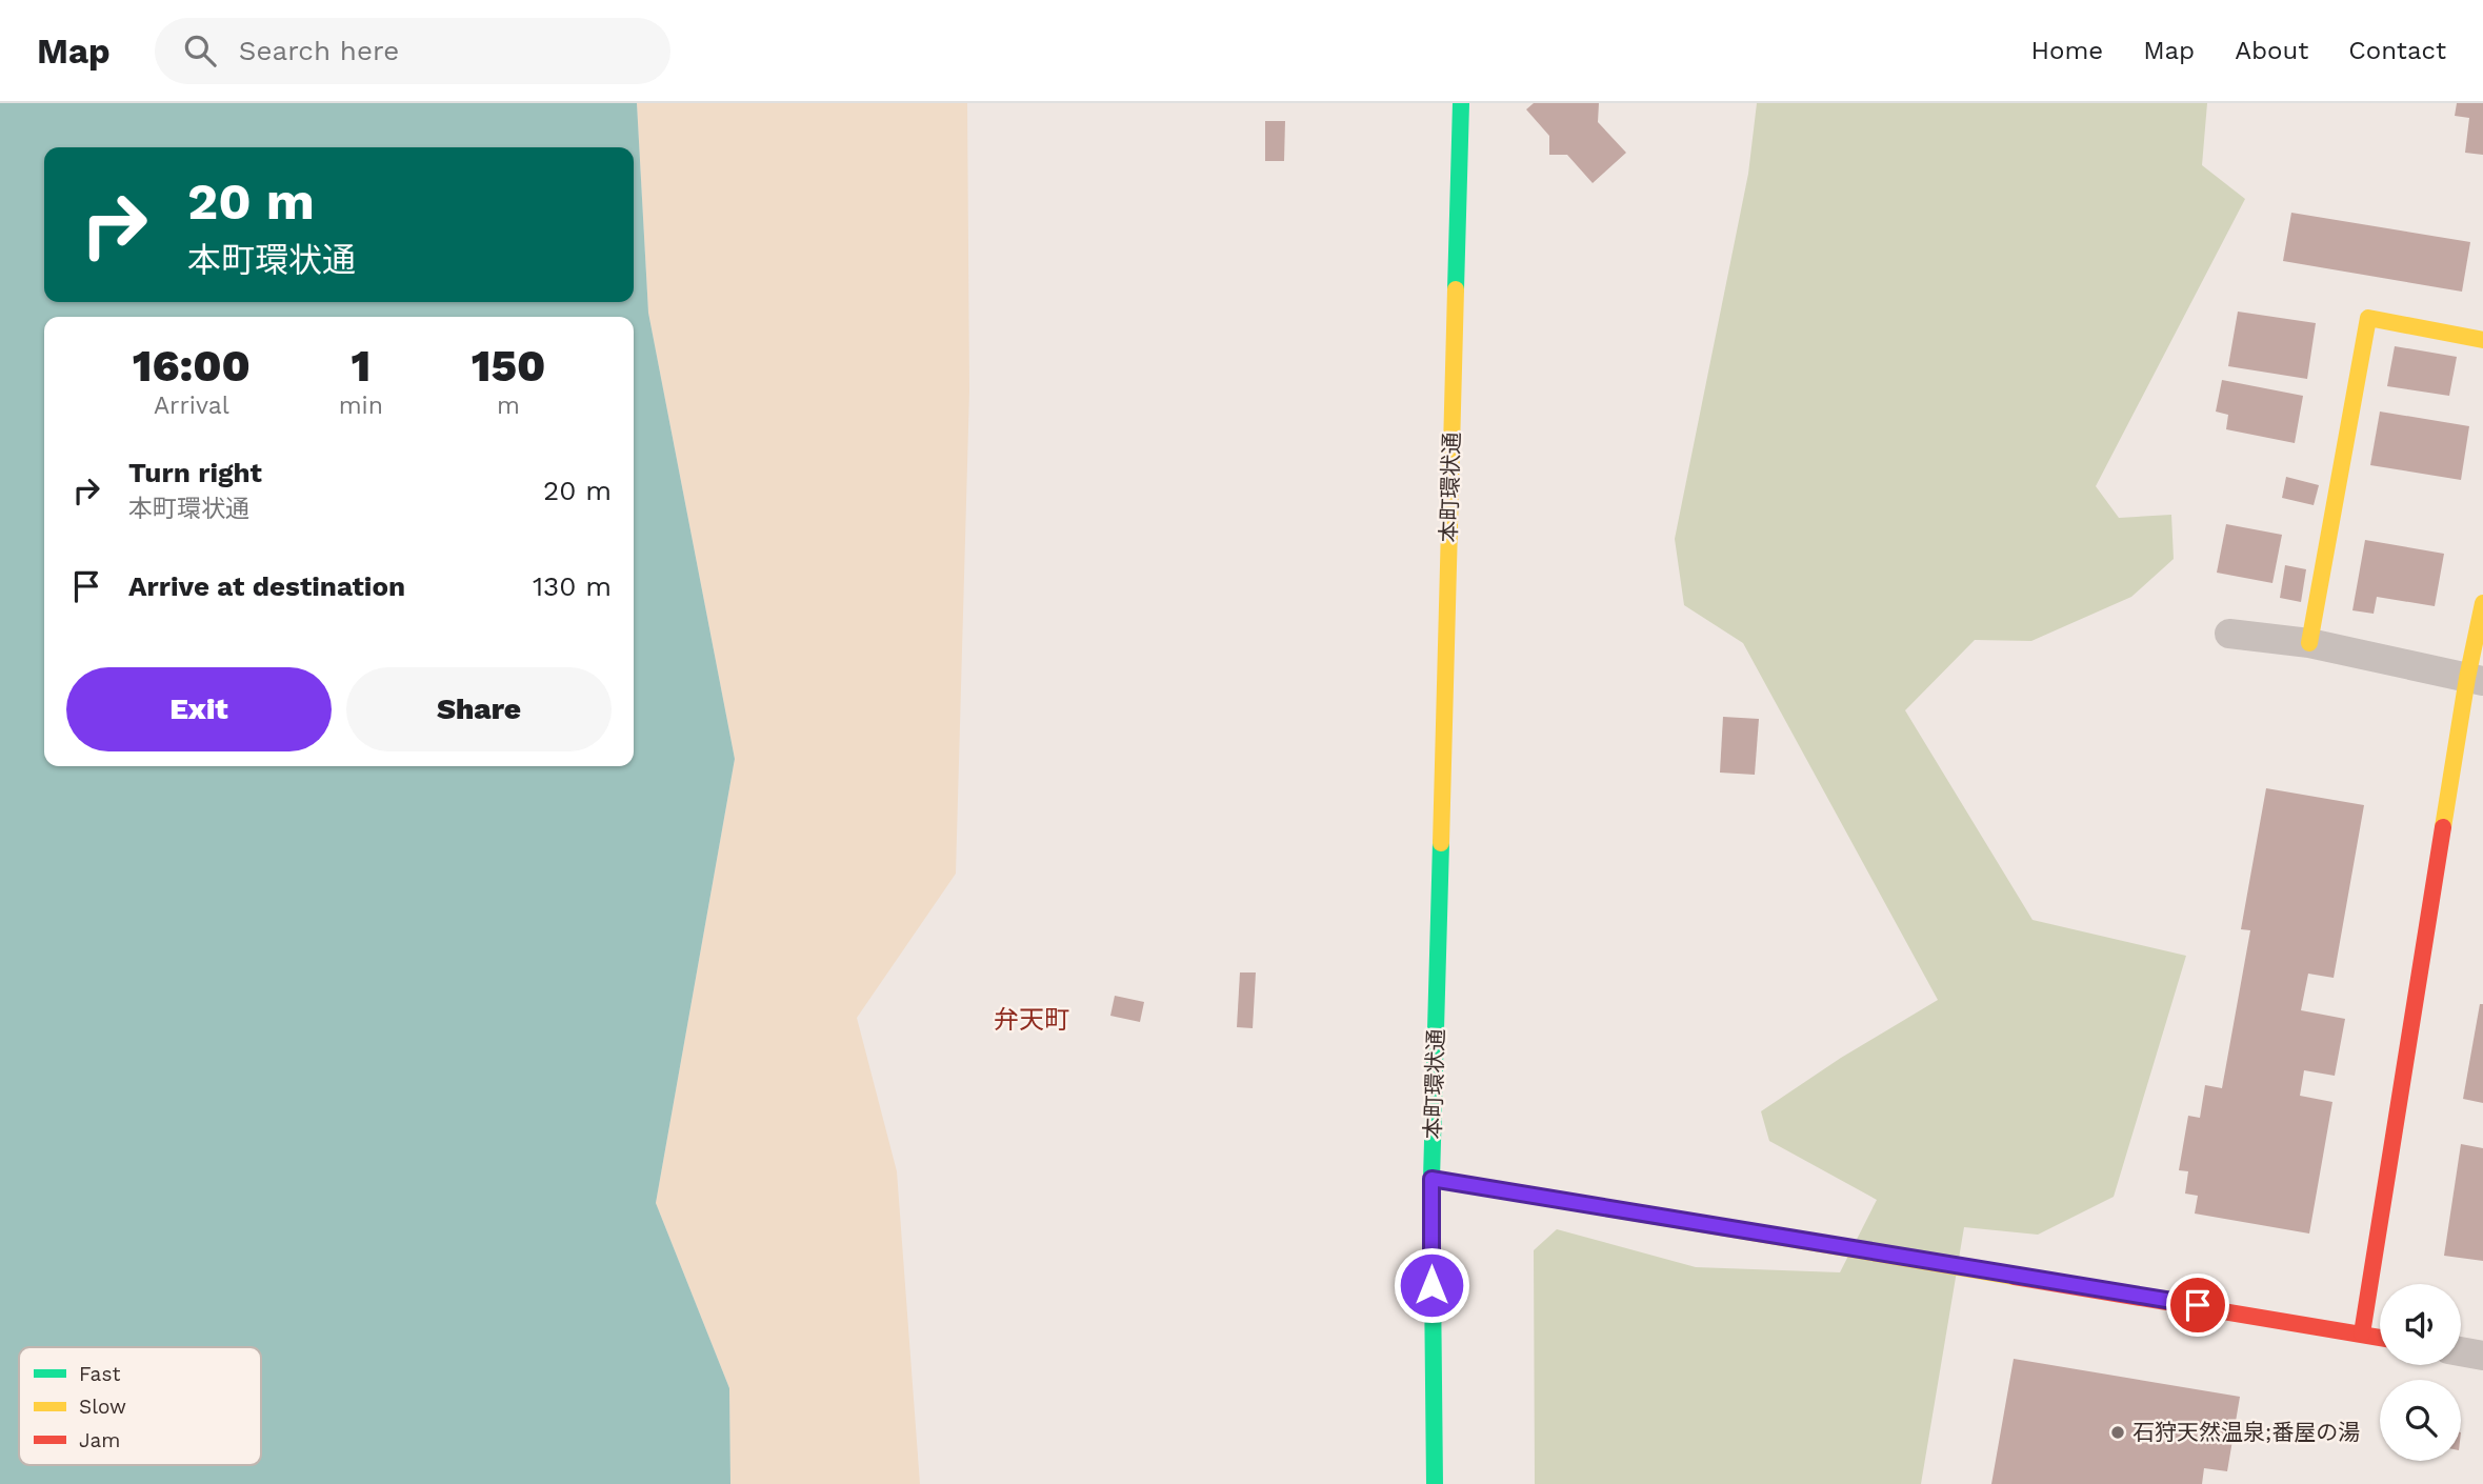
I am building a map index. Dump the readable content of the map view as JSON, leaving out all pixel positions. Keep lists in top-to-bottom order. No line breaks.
{"streets":{"street":["本町環状通"]},"districts":["弁天町"],"places":["石狩天然温泉;番屋の湯"],"legend":["Fast","Slow","Jam"],"page":{"header":"Map","search":"Search here","nav":["Home","Map","About","Contact"],"turn":["20 m","本町環状通"],"eta":["16:00","Arrival","1","min","150","m"],"list":[{"name":"Turn right","note":"本町環状通","value":"20 m"},{"name":"Arrive at destination","value":"130 m"}],"buttons":["Exit","Share"]}}
